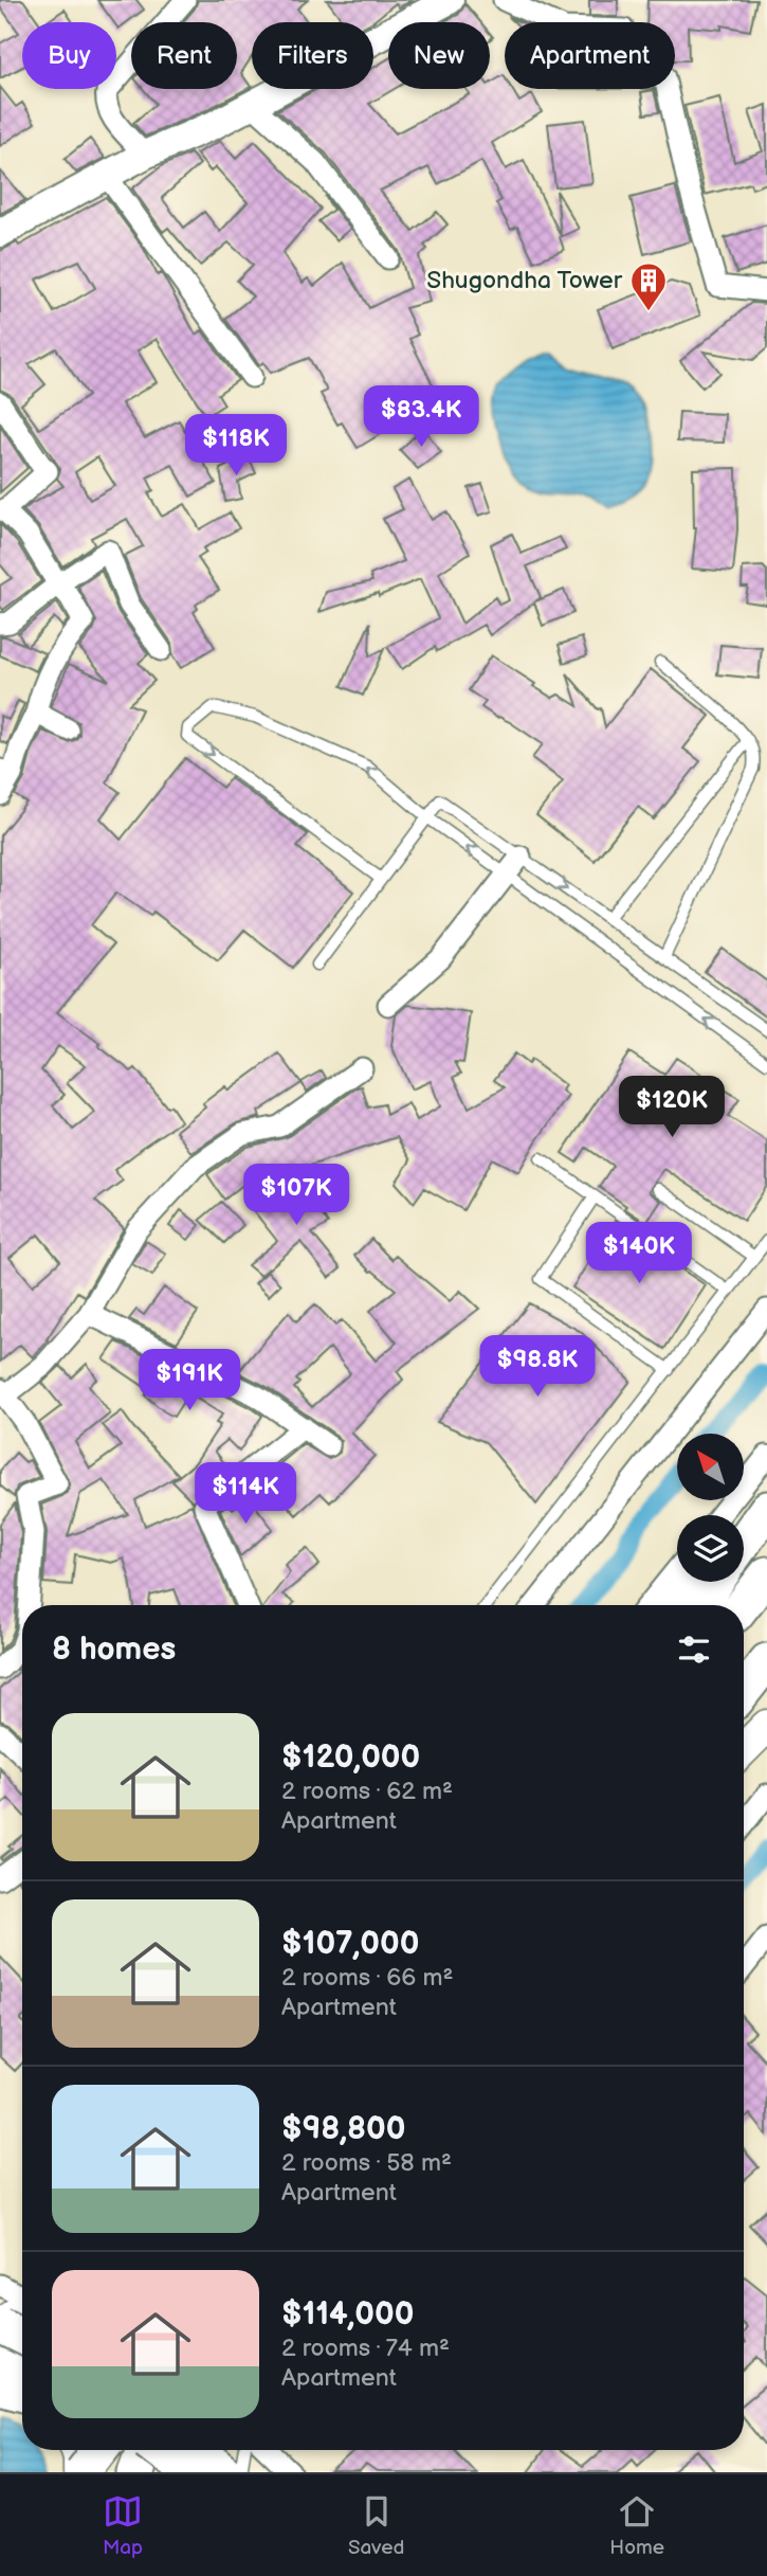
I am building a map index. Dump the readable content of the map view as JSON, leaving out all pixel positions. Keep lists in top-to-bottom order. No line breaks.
{"places":{"building":["Shugondha Tower"]},"north":"top left","page":{"chip":["Buy","Rent","Filters","New","Apartment"],"price":["$83.4K","$118K","$120K","$107K","$140K","$98.8K","$191K","$114K"],"heading":"8 homes","list":[{"name":"$120,000","note":"2 rooms · 62 m² · Apartment"},{"name":"$107,000","note":"2 rooms · 66 m² · Apartment"},{"name":"$98,800","note":"2 rooms · 58 m² · Apartment"},{"name":"$114,000","note":"2 rooms · 74 m² · Apartment"}],"tabs":["Map","Saved","Home"]}}
